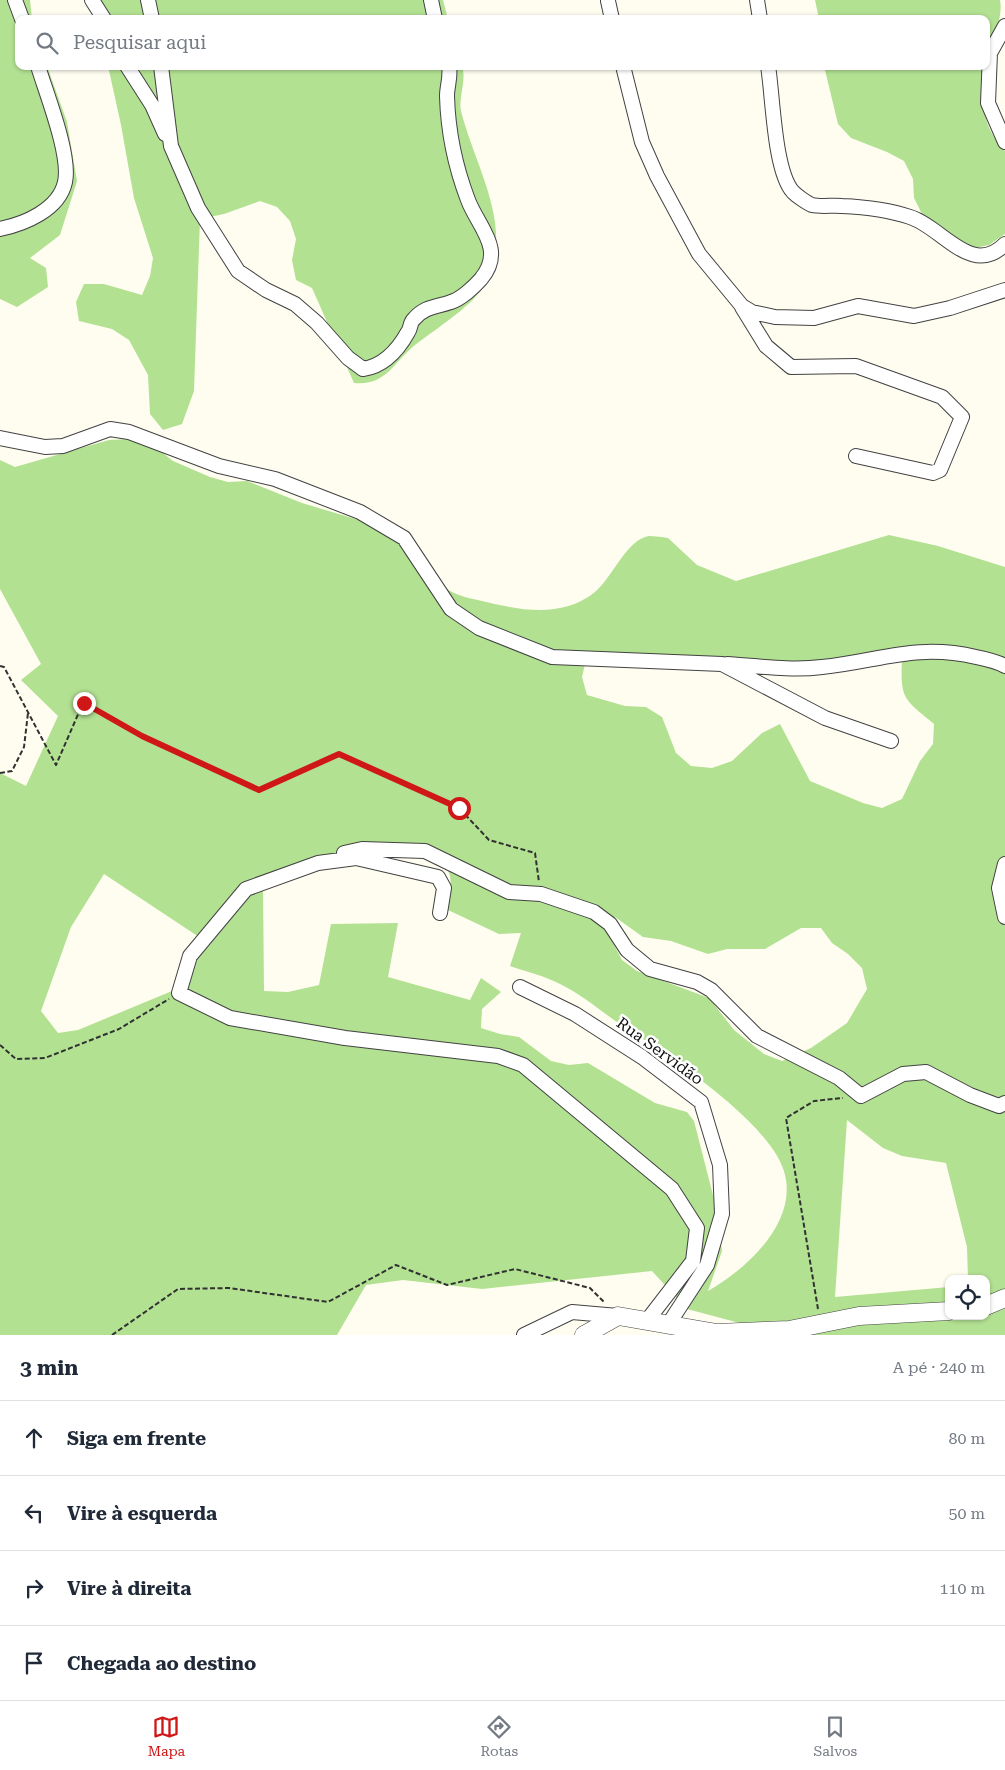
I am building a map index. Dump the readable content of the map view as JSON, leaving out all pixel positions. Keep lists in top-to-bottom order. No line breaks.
{"streets":{"street":["Rua Servidão"]},"page":{"search":"Pesquisar aqui","heading":["3 min","A pé · 240 m"],"list":[["Siga em frente","80 m"],["Vire à esquerda","50 m"],["Vire à direita","110 m"],"Chegada ao destino"],"nav":["Mapa","Rotas","Salvos"]}}
